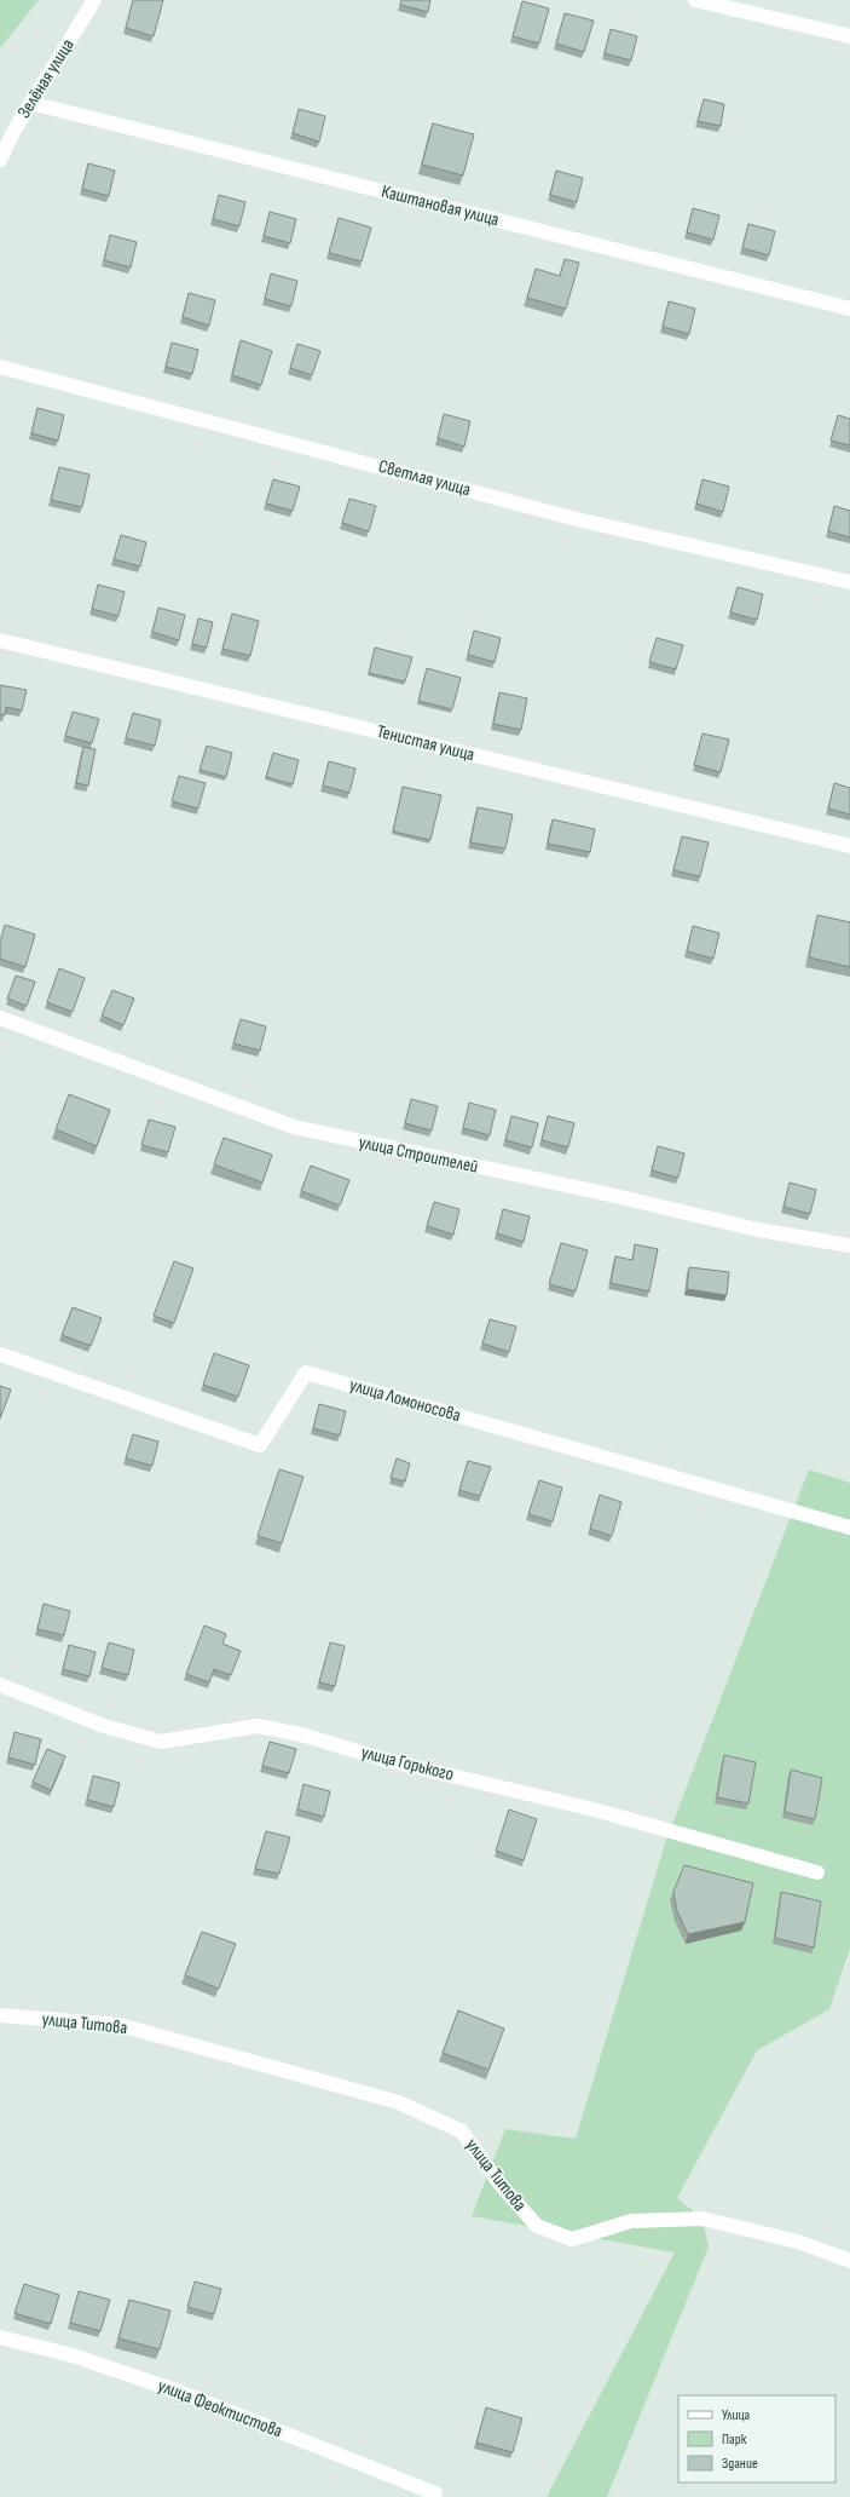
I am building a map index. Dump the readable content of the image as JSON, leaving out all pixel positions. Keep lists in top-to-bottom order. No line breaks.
{"streets":{"street":["Зелёная улица","Каштановая улица","Светлая улица","Тенистая улица","улица Строителей","улица Ломоносова","улица Горького","улица Титова","улица Феоктистова"]},"crossings":[["Зелёная улица","Каштановая улица"]],"legend":["Улица","Парк","Здание"]}
